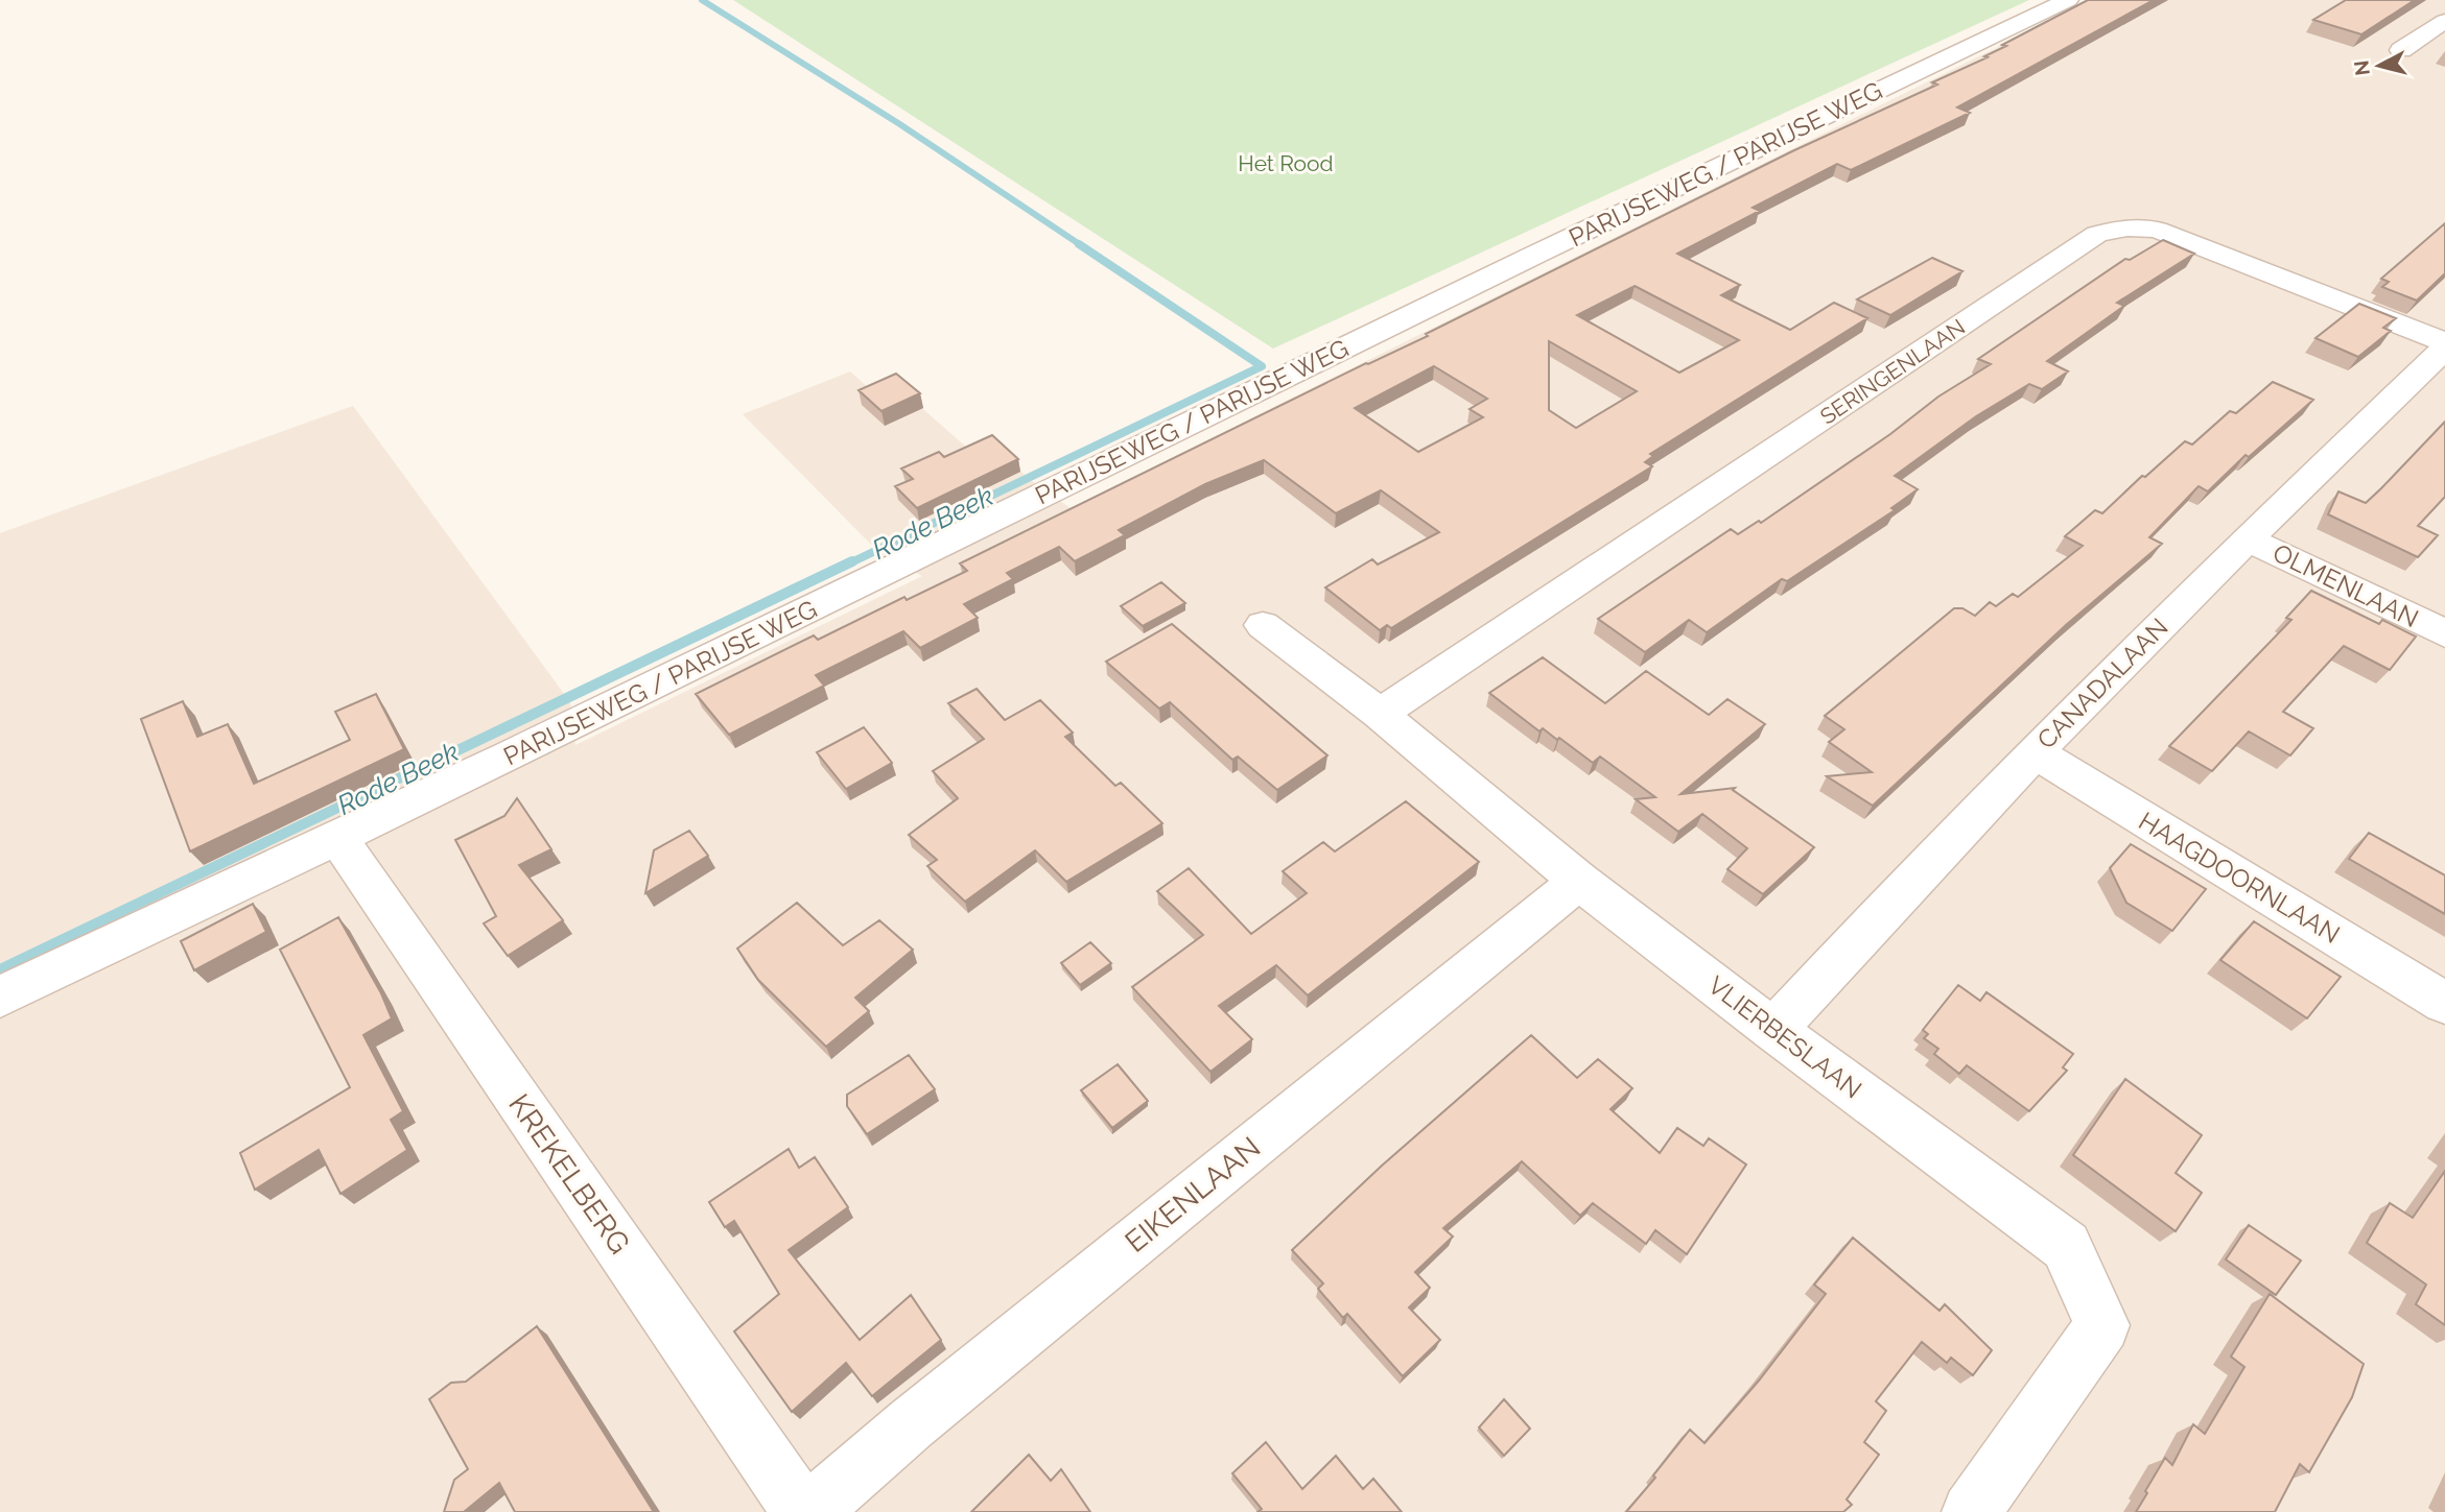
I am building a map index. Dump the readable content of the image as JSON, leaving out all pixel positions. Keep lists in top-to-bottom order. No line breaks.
{"streets":{"street":["PARIJSEWEG / PARIJSE WEG","SERINGENLAAN","OLMENLAAN","CANADALAAN","HAAGDOORNLAAN","VLIERBESLAAN","KREKELBERG","EIKENLAAN"]},"crossings":[["PARIJSEWEG / PARIJSE WEG","KREKELBERG"],["SERINGENLAAN","VLIERBESLAAN"],["OLMENLAAN","CANADALAAN"],["CANADALAAN","HAAGDOORNLAAN"],["CANADALAAN","VLIERBESLAAN"],["VLIERBESLAAN","EIKENLAAN"]],"water":["Rode Beek"],"parks":["Het Rood"],"north":"left"}
